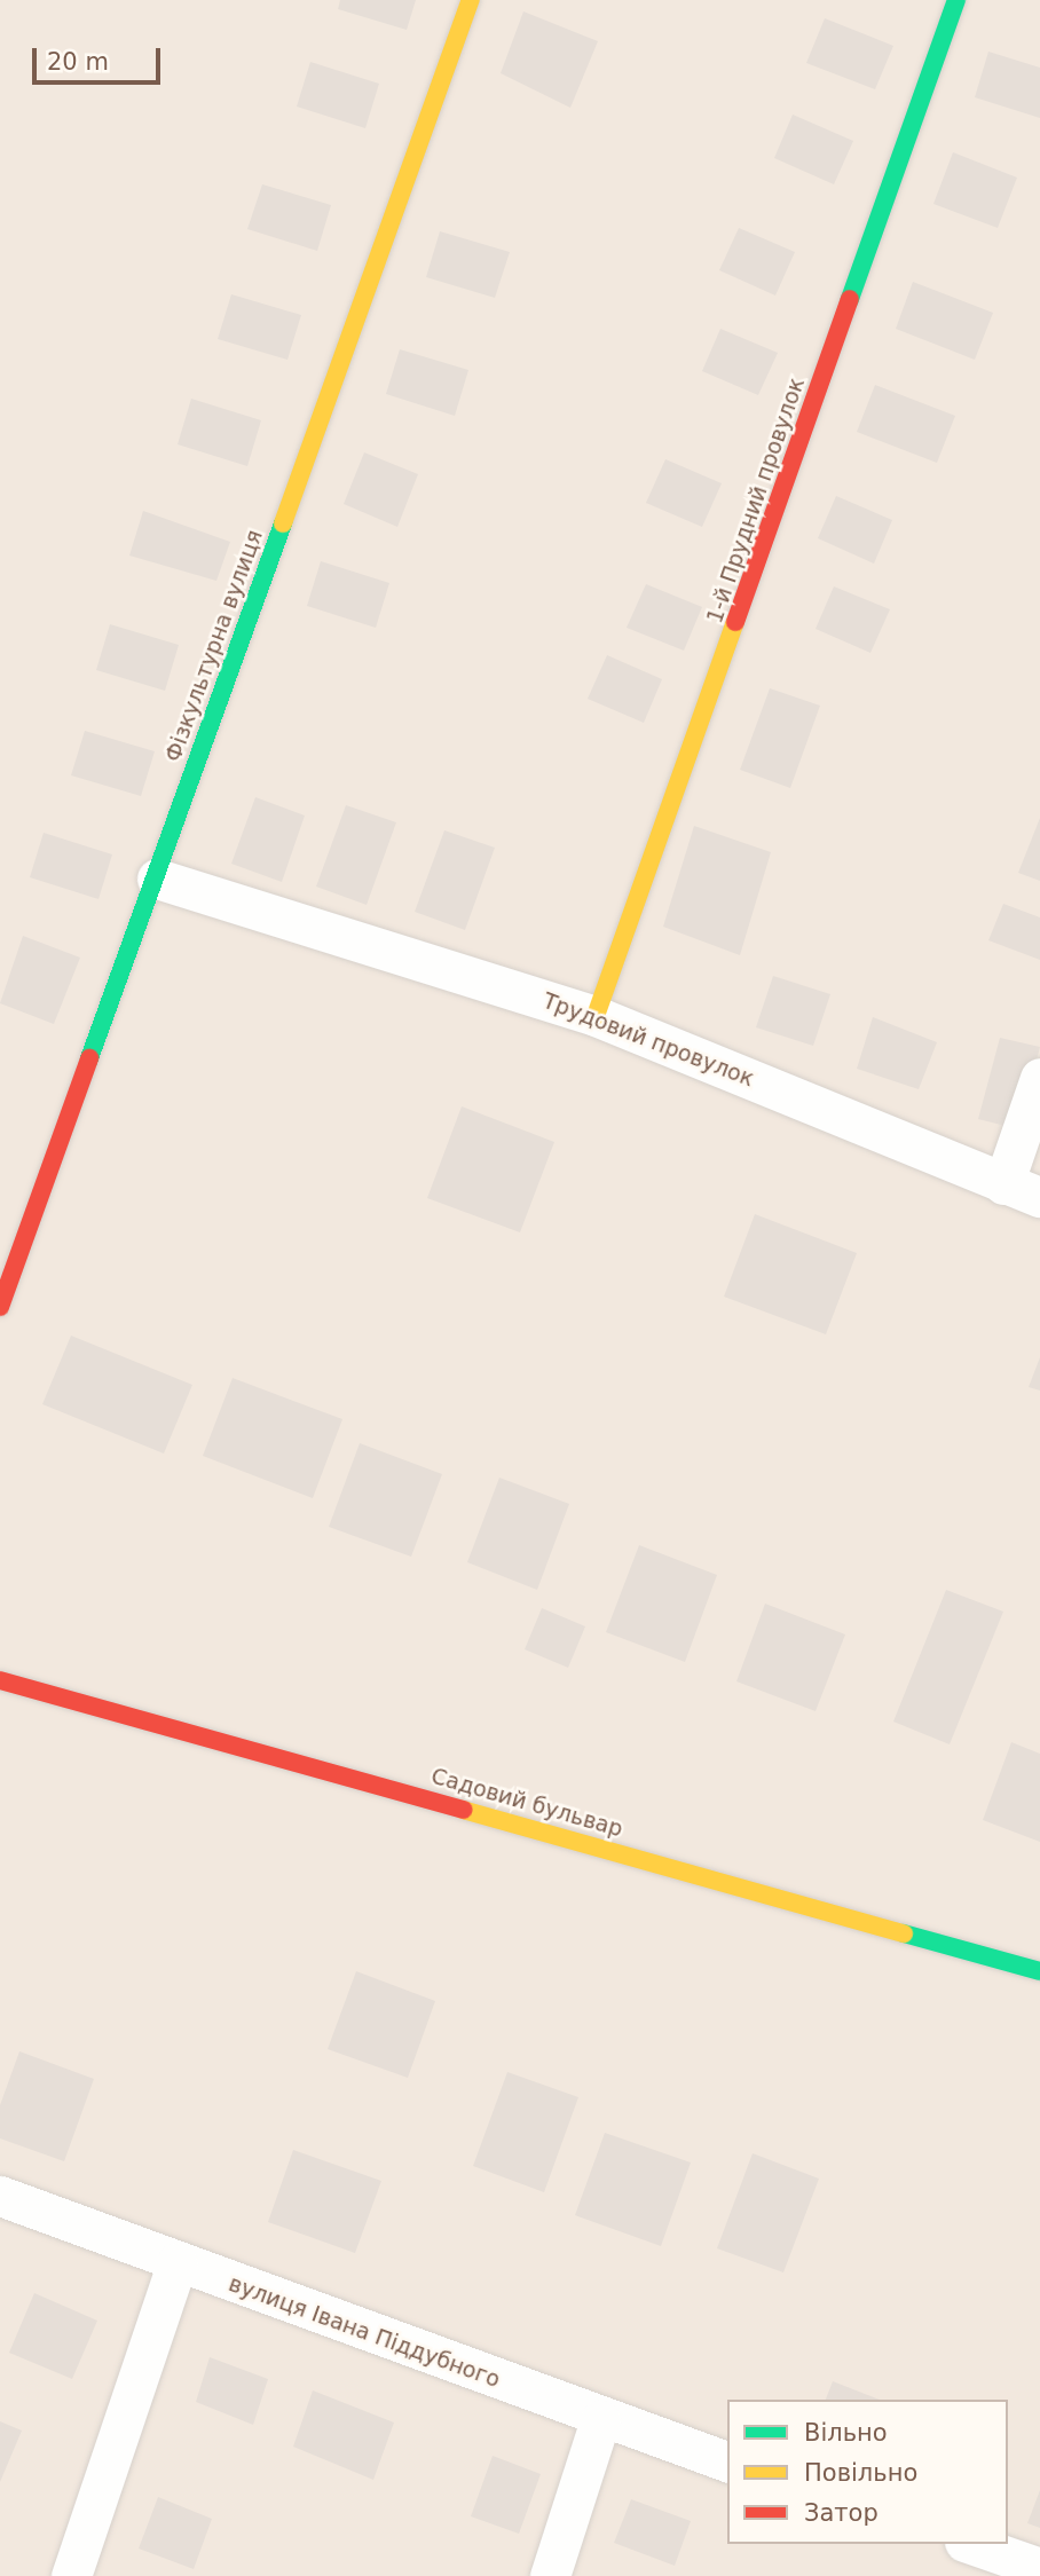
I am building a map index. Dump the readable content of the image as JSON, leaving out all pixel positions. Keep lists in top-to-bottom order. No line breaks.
{"streets":{"street":["1-й Прудний провулок","Фізкультурна вулиця","Трудовий провулок","Садовий бульвар","вулиця Івана Піддубного"]},"crossings":[["1-й Прудний провулок","Трудовий провулок"],["Фізкультурна вулиця","Трудовий провулок"]],"legend":["Вільно","Повільно","Затор"],"scale_bar":"20 m"}
